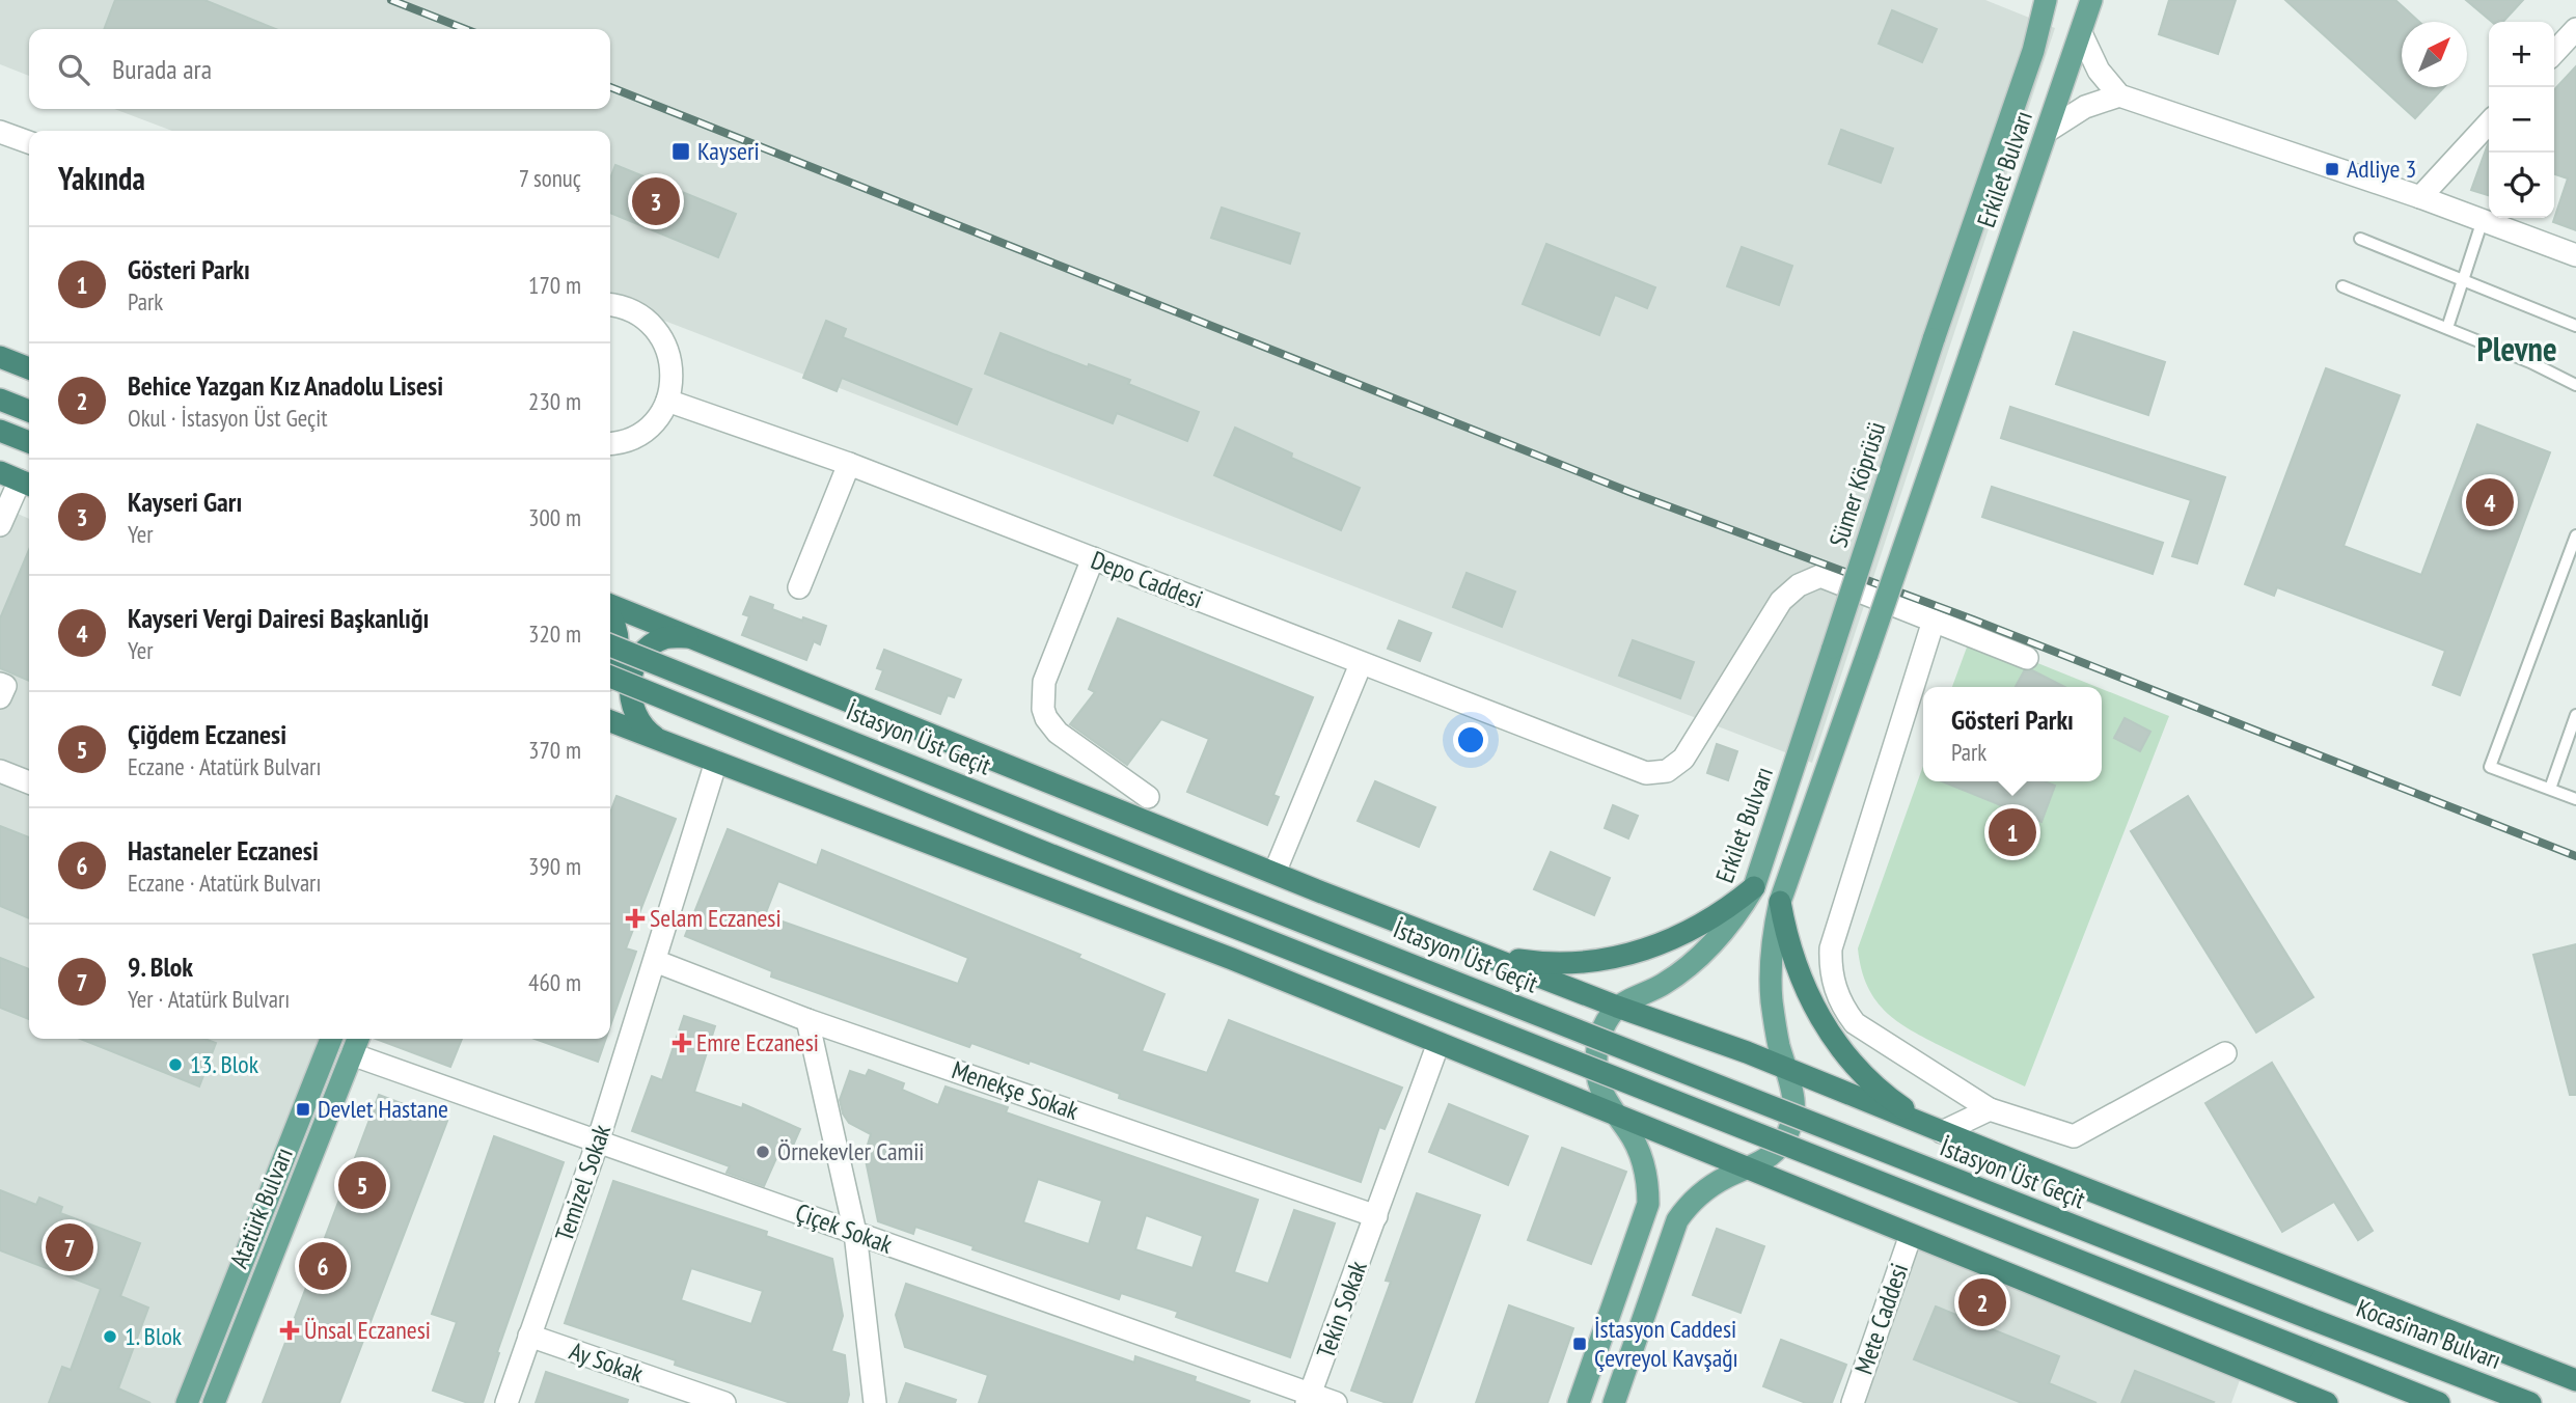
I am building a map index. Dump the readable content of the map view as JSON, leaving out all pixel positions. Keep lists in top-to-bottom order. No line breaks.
{"streets":{"highway":["İstasyon Üst Geçit","Kocasinan Bulvarı"],"main road":["Erkilet Bulvarı","Sümer Köprüsü","Atatürk Bulvarı"],"street":["Depo Caddesi","Menekşe Sokak","Temizel Sokak","Çiçek Sokak","Tekin Sokak","Mete Caddesi","Ay Sokak"]},"crossings":[["Erkilet Bulvarı","Sümer Köprüsü"],["İstasyon Üst Geçit","Kocasinan Bulvarı"],["Menekşe Sokak","Temizel Sokak"],["Menekşe Sokak","Tekin Sokak"],["Temizel Sokak","Çiçek Sokak"],["Temizel Sokak","Ay Sokak"],["Atatürk Bulvarı","Çiçek Sokak"],["Çiçek Sokak","Tekin Sokak"]],"districts":["Plevne"],"places":{"transit":["Kayseri","Adliye 3","Devlet Hastane","İstasyon Caddesi Çevreyol Kavşağı"],"health":["Selam Eczanesi","Emre Eczanesi","Ünsal Eczanesi"],"other":["13. Blok","Örnekevler Camii","1. Blok"]},"north":"top right","page":{"map_buttons":["+","−"],"search":"Burada ara","heading":["Yakında","7 sonuç"],"pins":["3","4","1","5","7","6","2"],"list":[{"mark":"1","name":"Gösteri Parkı","note":"Park","value":"170 m"},{"mark":"2","name":"Behice Yazgan Kız Anadolu Lisesi","note":"Okul · İstasyon Üst Geçit","value":"230 m"},{"mark":"3","name":"Kayseri Garı","note":"Yer","value":"300 m"},{"mark":"4","name":"Kayseri Vergi Dairesi Başkanlığı","note":"Yer","value":"320 m"},{"mark":"5","name":"Çiğdem Eczanesi","note":"Eczane · Atatürk Bulvarı","value":"370 m"},{"mark":"6","name":"Hastaneler Eczanesi","note":"Eczane · Atatürk Bulvarı","value":"390 m"},{"mark":"7","name":"9. Blok","note":"Yer · Atatürk Bulvarı","value":"460 m"}],"popup":["Gösteri Parkı","Park"]}}
